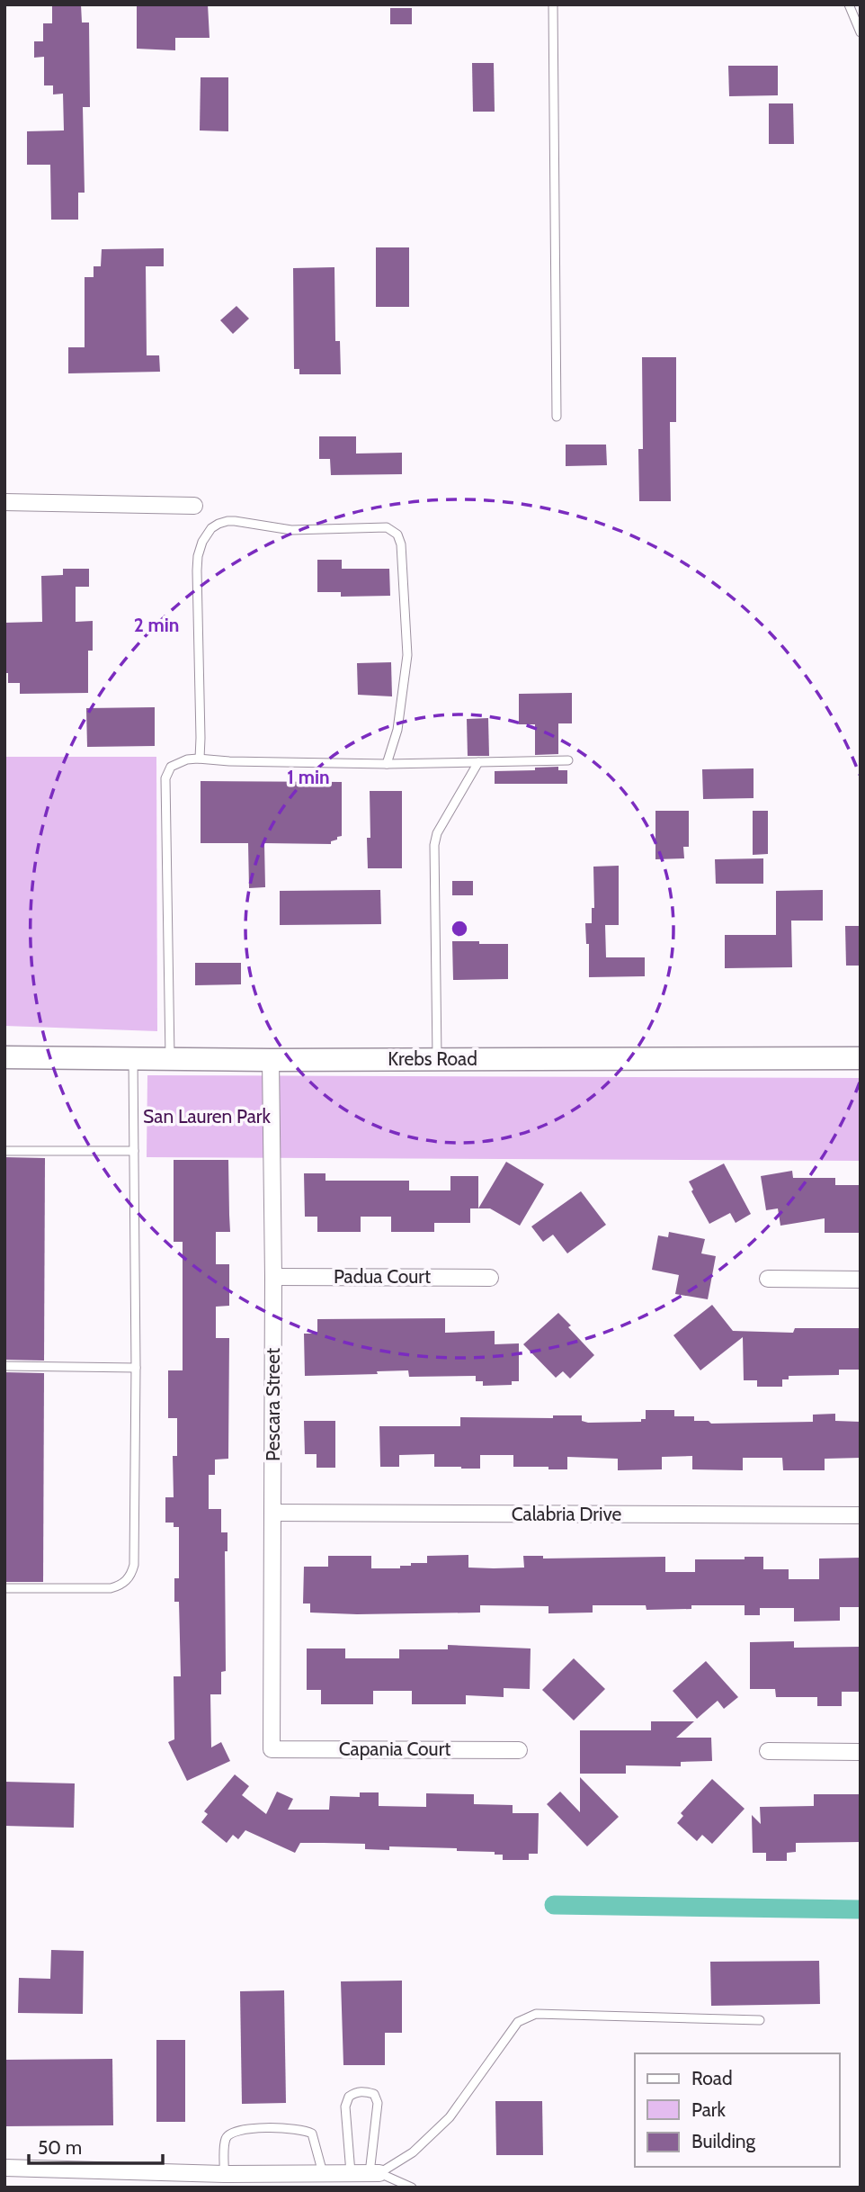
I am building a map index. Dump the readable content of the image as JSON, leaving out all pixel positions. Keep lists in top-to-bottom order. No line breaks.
{"streets":{"street":["Krebs Road","Padua Court","Pescara Street","Calabria Drive","Capania Court"]},"crossings":[["Krebs Road","Pescara Street"],["Padua Court","Pescara Street"],["Pescara Street","Calabria Drive"],["Pescara Street","Capania Court"]],"parks":["San Lauren Park"],"legend":["Road","Park","Building"],"scale_bar":"50 m","rings":["2 min","1 min"]}
